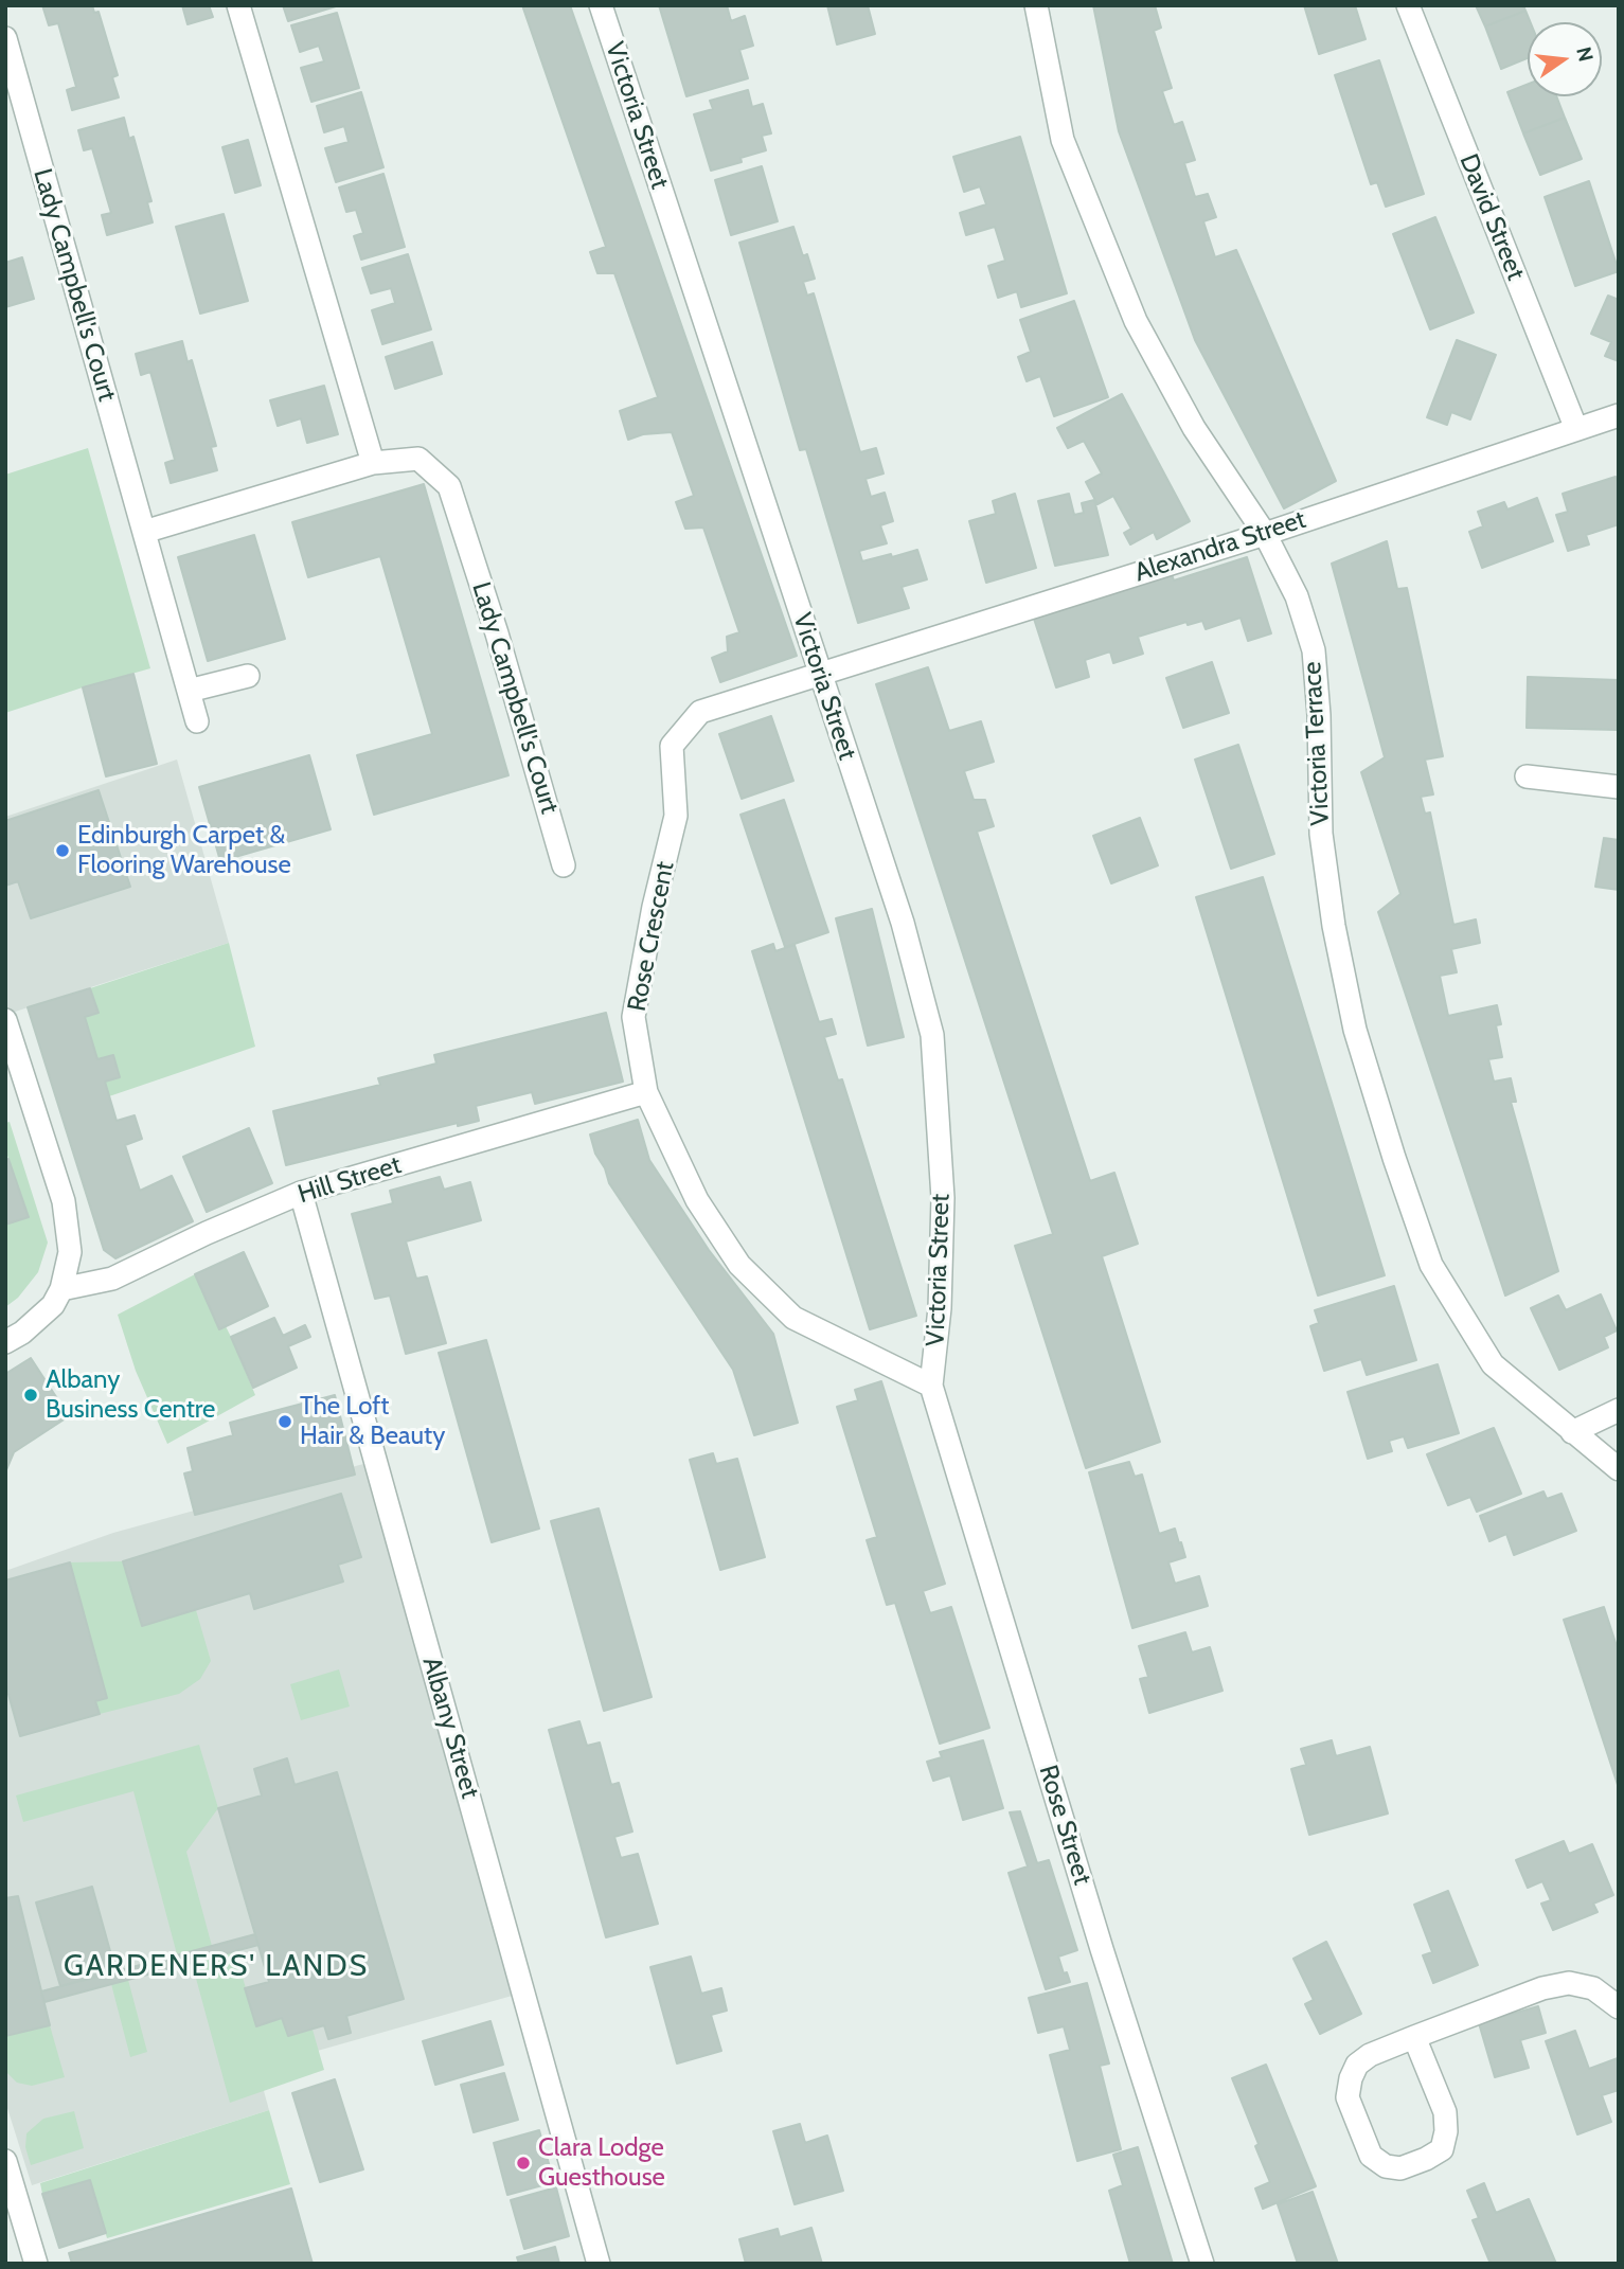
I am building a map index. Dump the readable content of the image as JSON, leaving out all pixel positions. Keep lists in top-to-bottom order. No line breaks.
{"streets":{"street":["Victoria Street","David Street","Lady Campbell's Court","Alexandra Street","Victoria Terrace","Rose Crescent","Hill Street","Albany Street","Rose Street"]},"crossings":[["Victoria Street","Alexandra Street"],["Victoria Street","Rose Crescent"],["Victoria Street","Rose Street"],["David Street","Alexandra Street"],["Alexandra Street","Victoria Terrace"],["Alexandra Street","Rose Crescent"],["Rose Crescent","Hill Street"],["Rose Crescent","Rose Street"],["Hill Street","Albany Street"]],"districts":["GARDENERS' LANDS"],"places":["Edinburgh Carpet & Flooring Warehouse","Albany Business Centre","The Loft Hair & Beauty","Clara Lodge Guesthouse"],"north":"right"}
